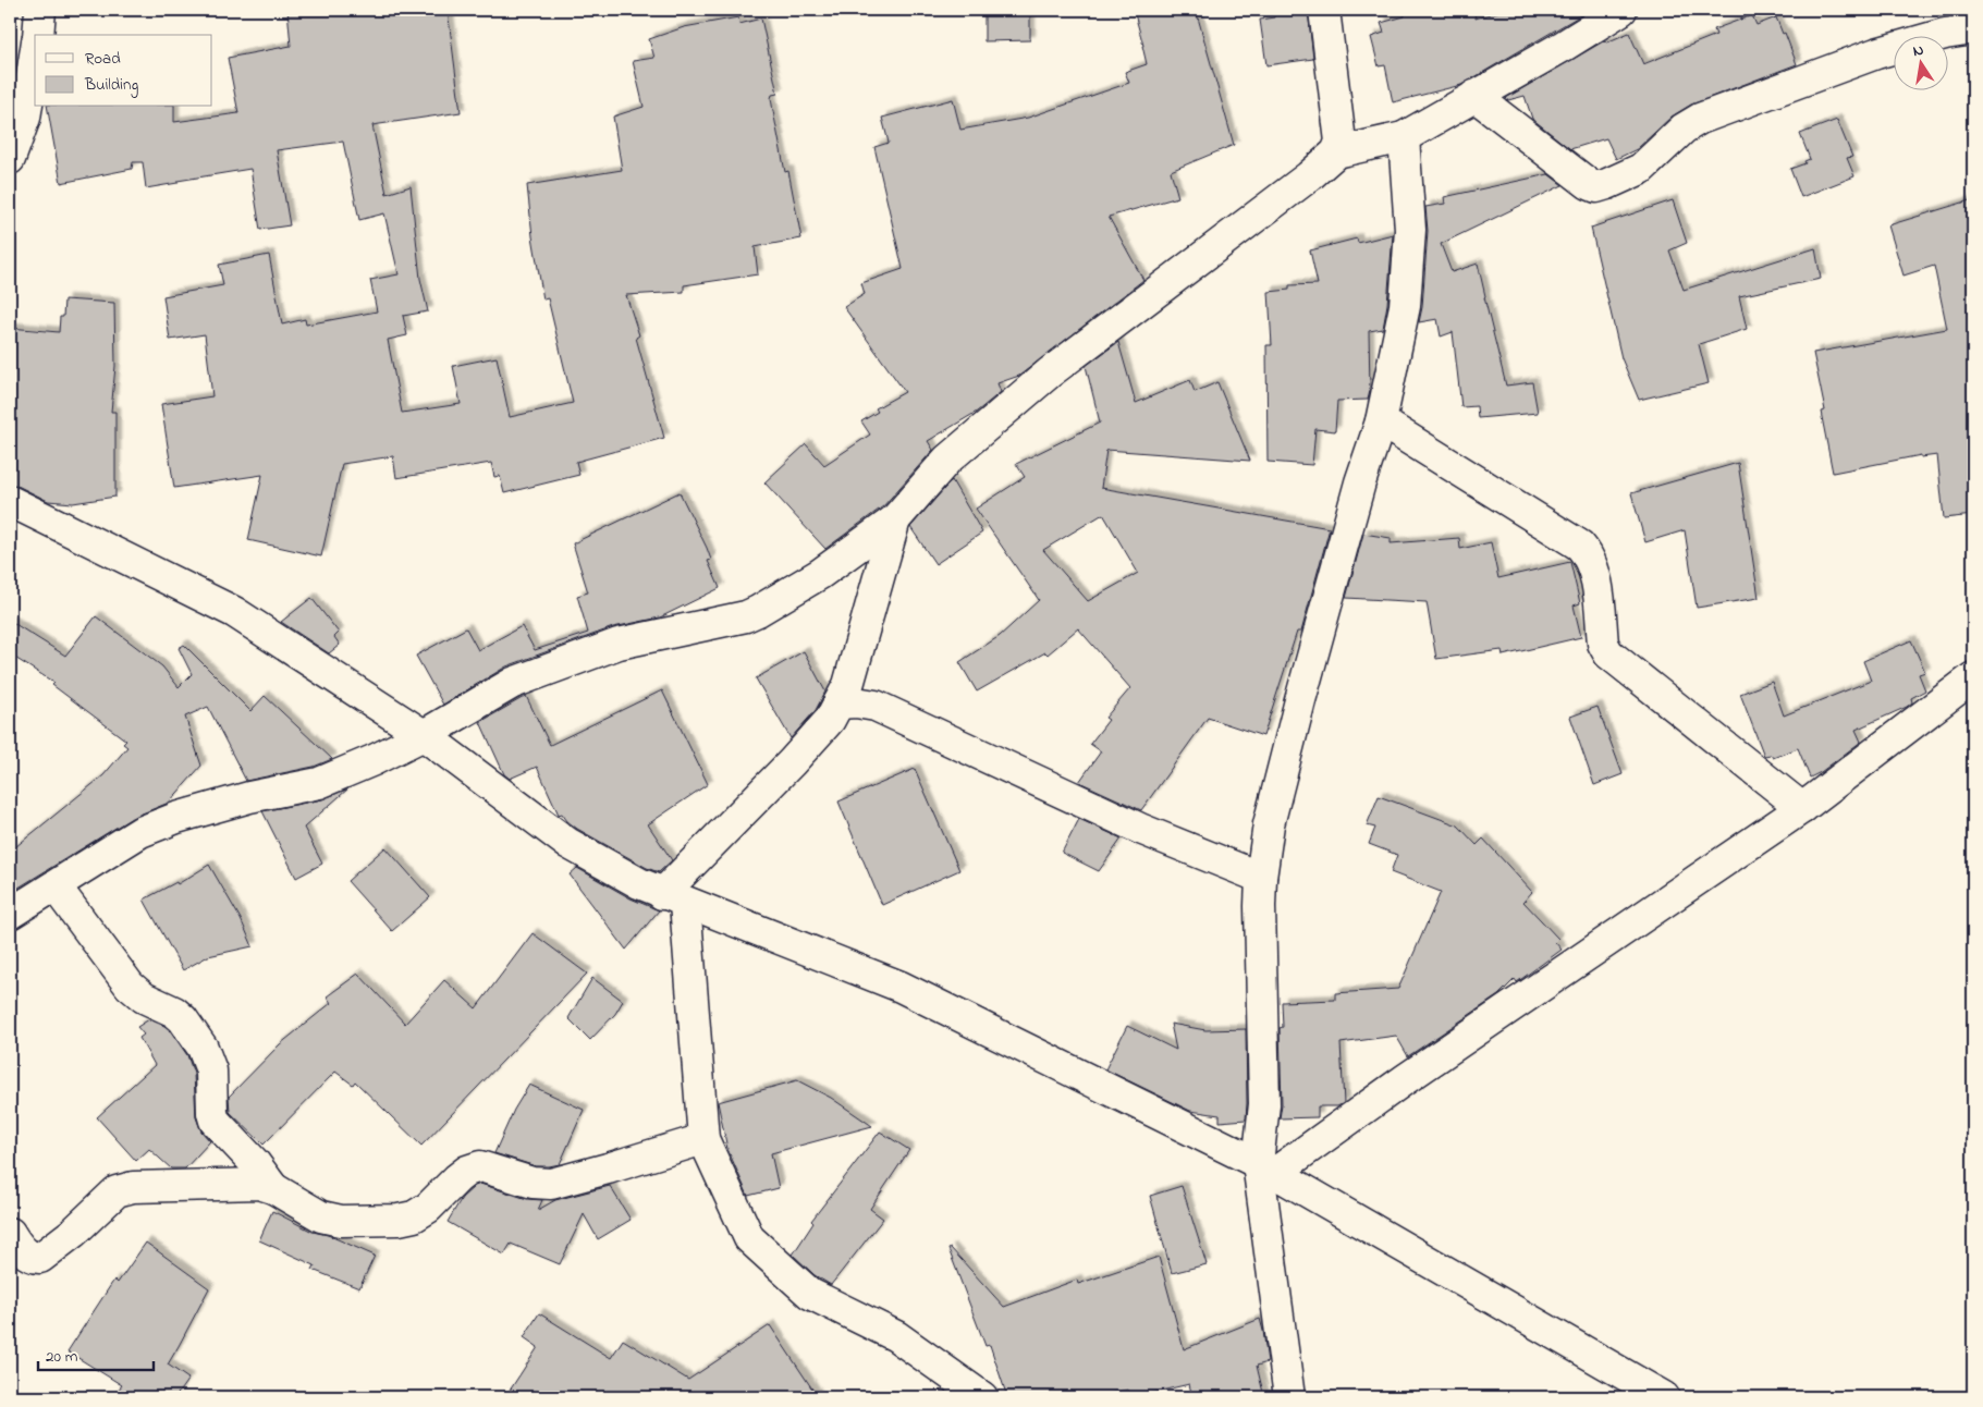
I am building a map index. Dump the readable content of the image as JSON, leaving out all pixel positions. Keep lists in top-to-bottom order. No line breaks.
{"legend":["Road","Building"],"scale_bar":"20 m","north":"top"}
